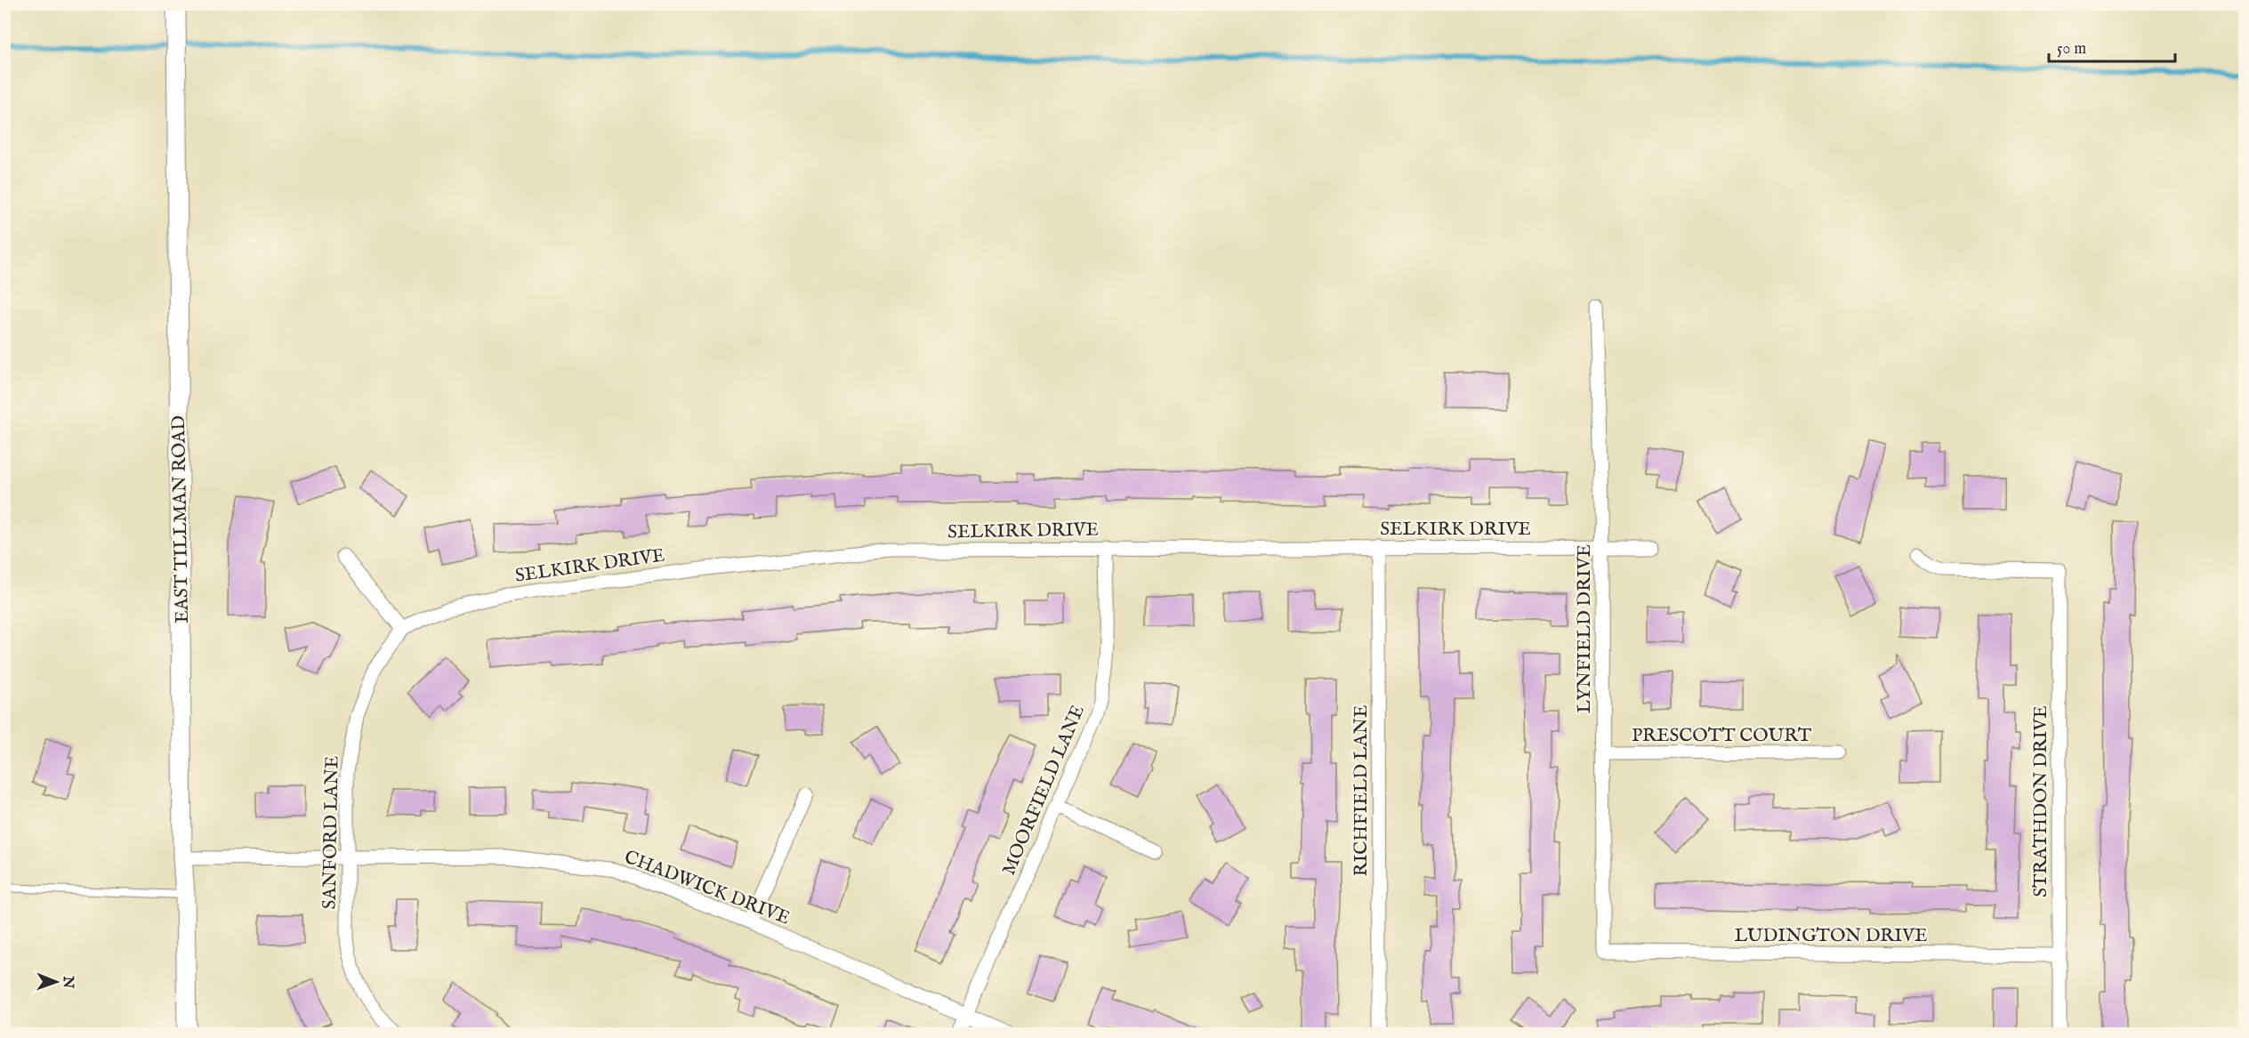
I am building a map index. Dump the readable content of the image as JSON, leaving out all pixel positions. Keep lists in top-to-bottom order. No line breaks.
{"streets":{"main road":["EAST TILLMAN ROAD"],"street":["SELKIRK DRIVE","LYNFIELD DRIVE","PRESCOTT COURT","MOORFIELD LANE","RICHFIELD LANE","STRATHDON DRIVE","SANFORD LANE","CHADWICK DRIVE","LUDINGTON DRIVE"]},"crossings":[["EAST TILLMAN ROAD","CHADWICK DRIVE"],["SELKIRK DRIVE","LYNFIELD DRIVE"],["SELKIRK DRIVE","MOORFIELD LANE"],["SELKIRK DRIVE","RICHFIELD LANE"],["SELKIRK DRIVE","SANFORD LANE"],["LYNFIELD DRIVE","PRESCOTT COURT"],["LYNFIELD DRIVE","LUDINGTON DRIVE"],["MOORFIELD LANE","CHADWICK DRIVE"],["STRATHDON DRIVE","LUDINGTON DRIVE"],["SANFORD LANE","CHADWICK DRIVE"]],"scale_bar":"50 m","north":"right"}
